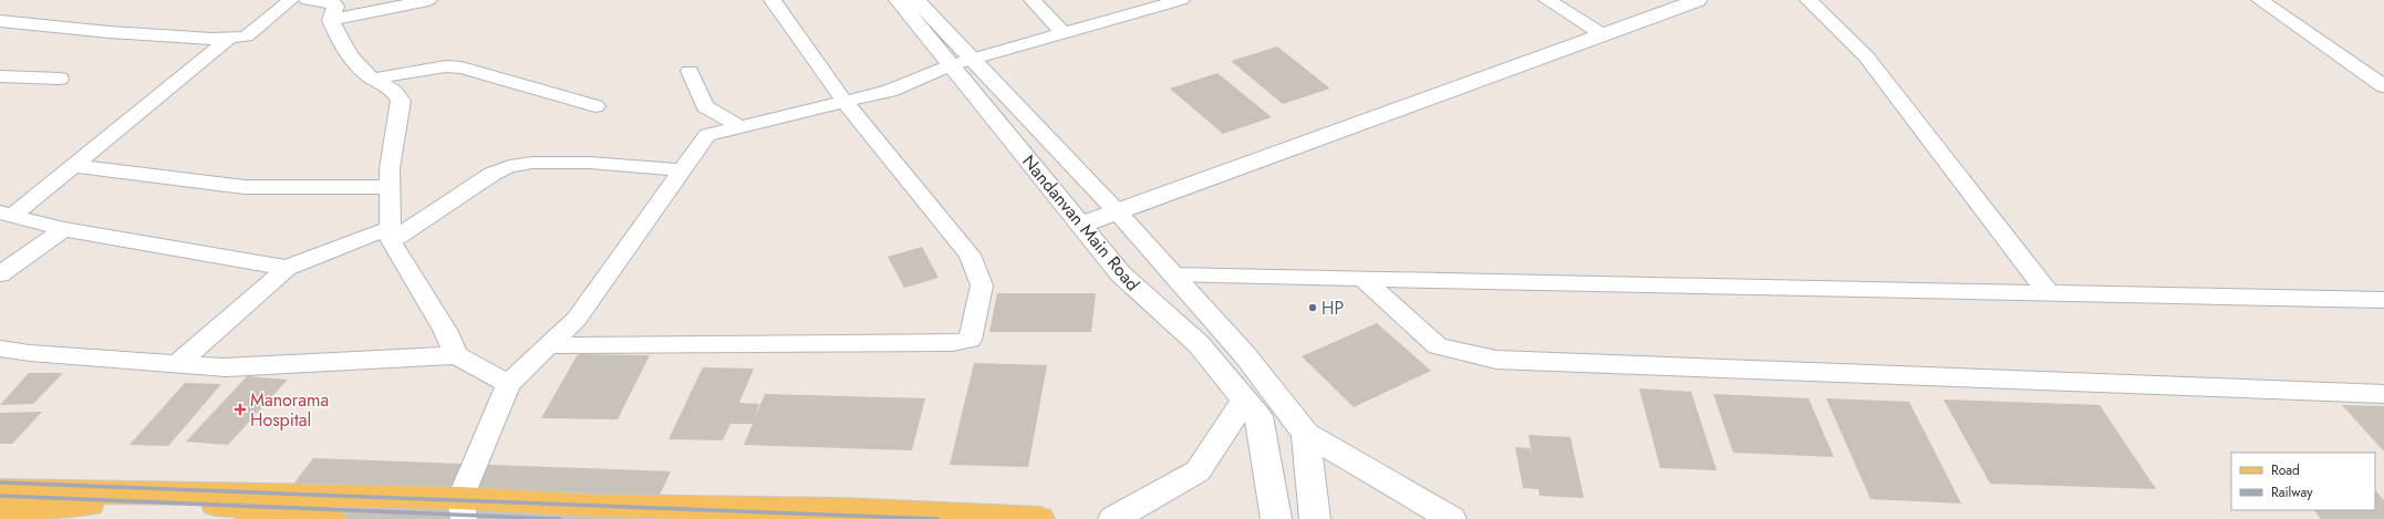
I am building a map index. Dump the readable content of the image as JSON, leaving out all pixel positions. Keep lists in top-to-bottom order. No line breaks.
{"streets":{"main road":["Nandanvan Main Road"]},"places":{"other":["HP"],"health":["Manorama Hospital"]},"legend":["Road","Railway"]}
